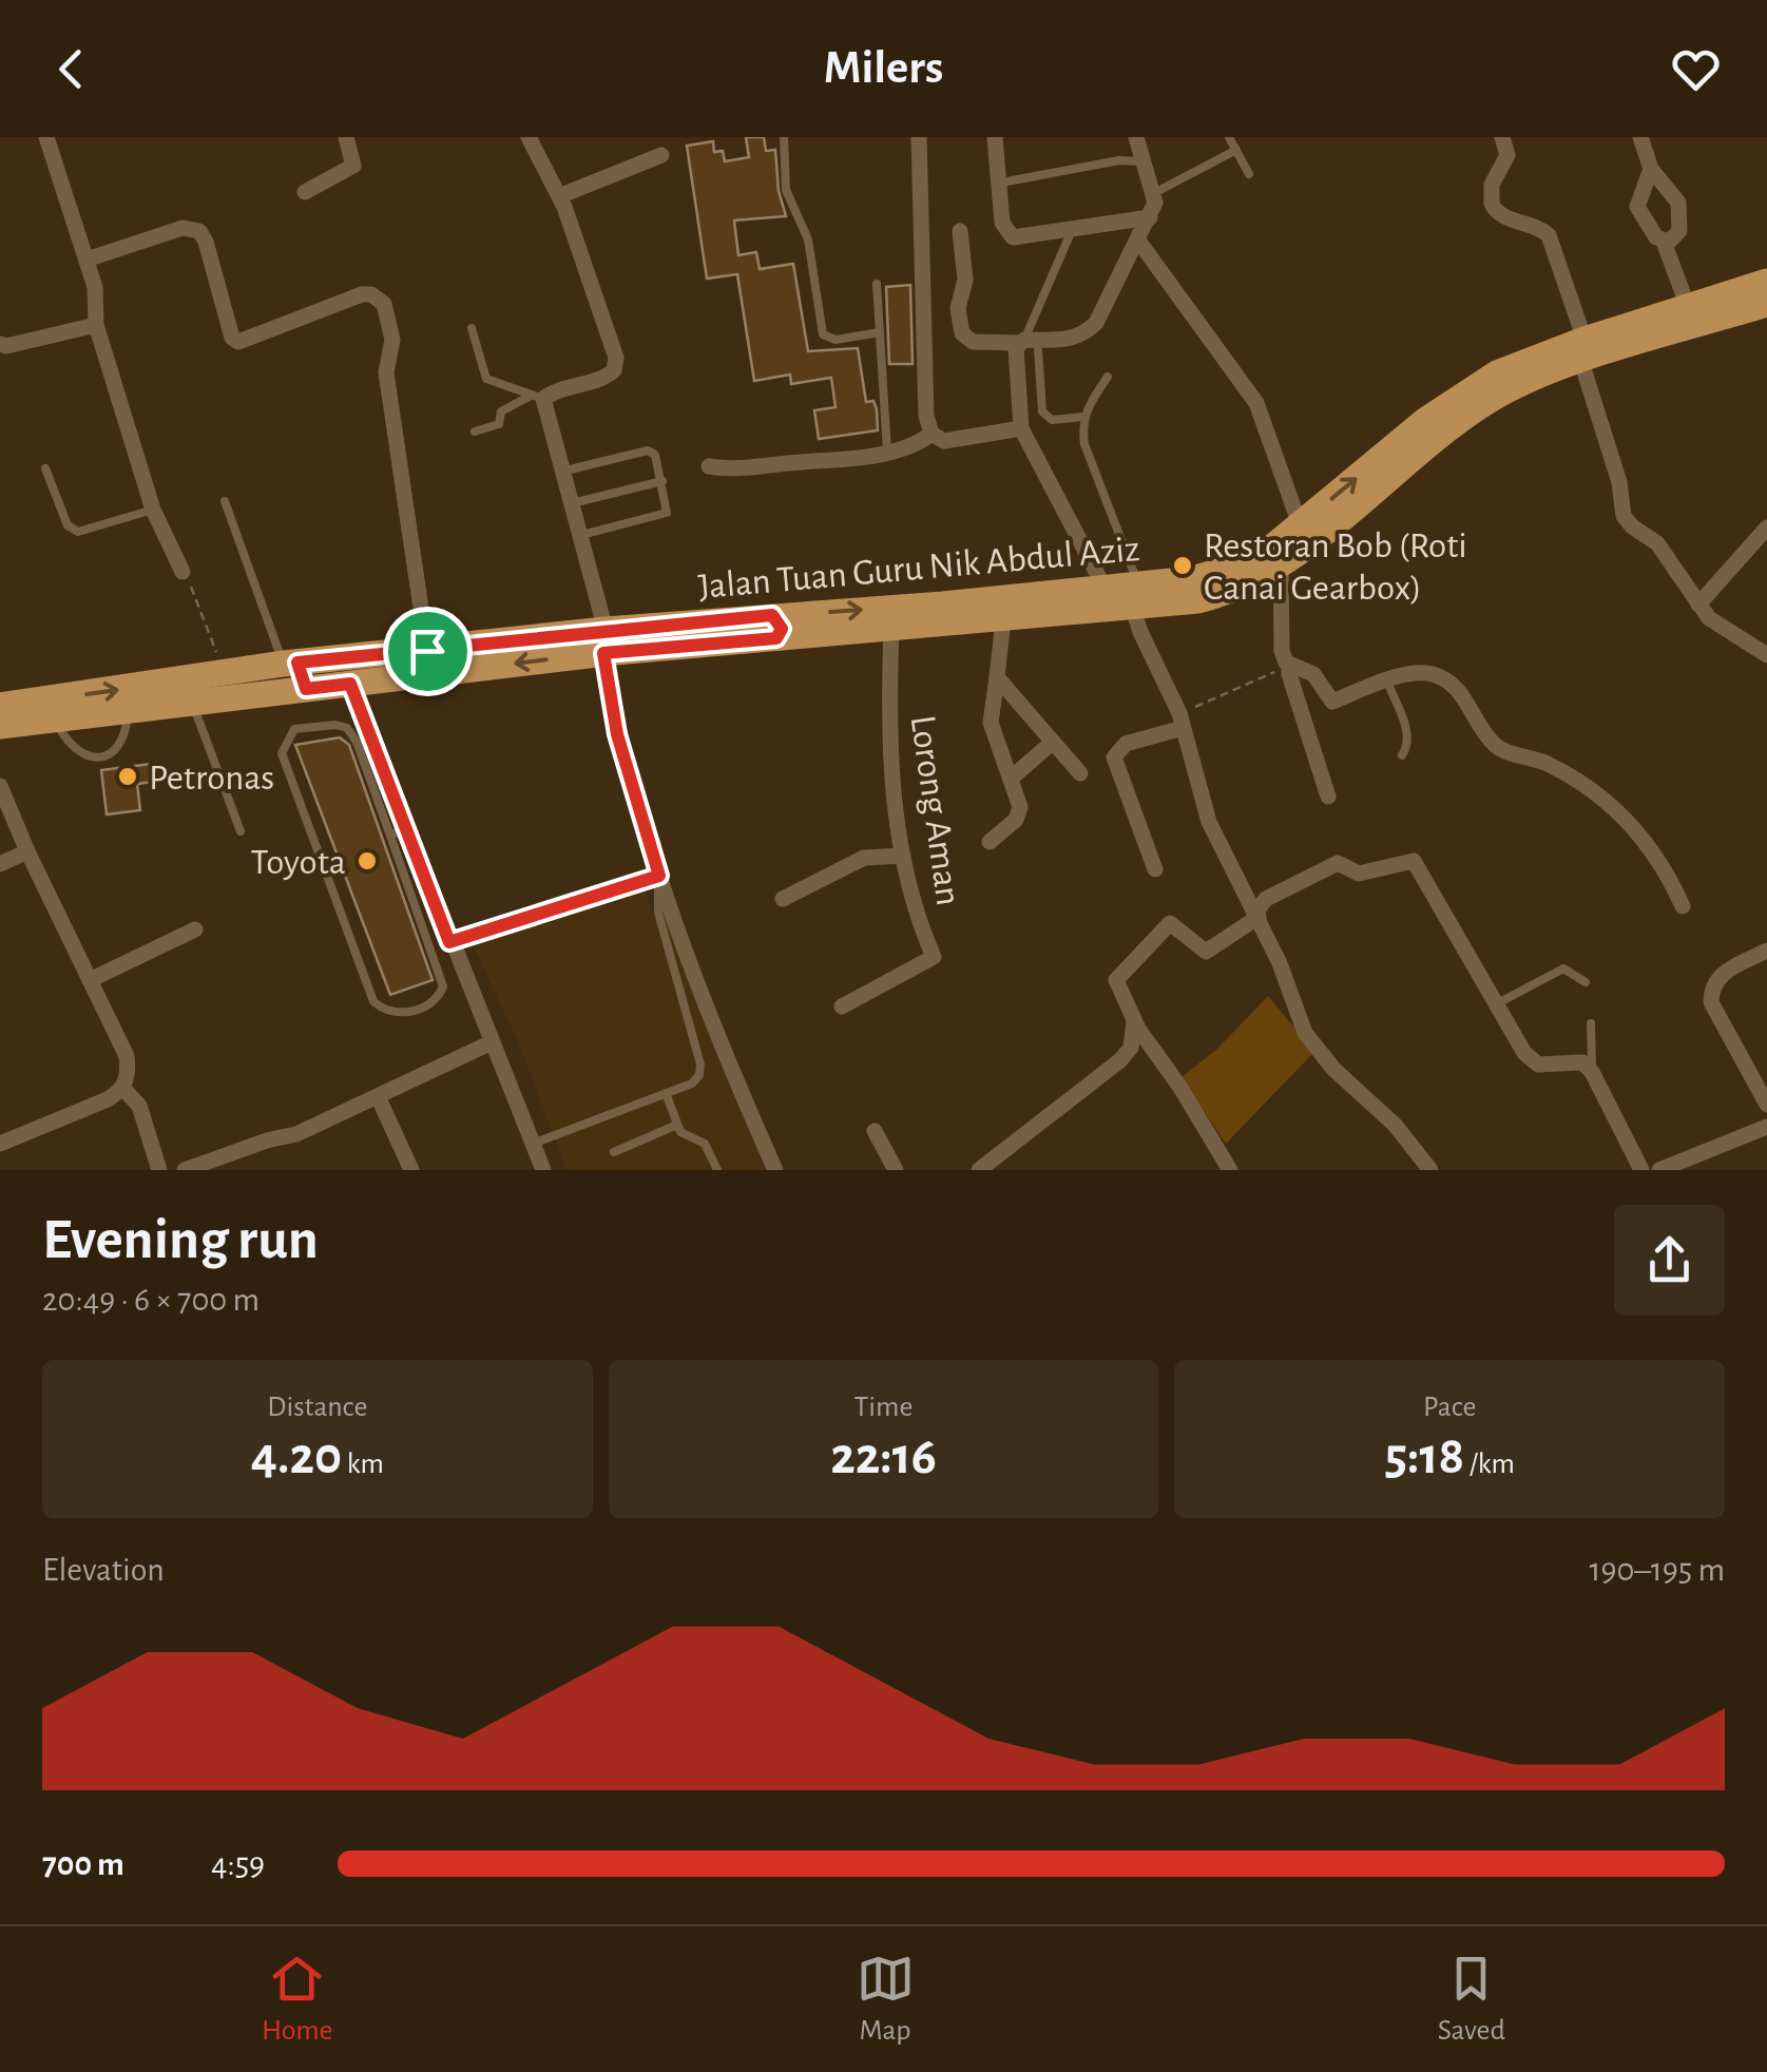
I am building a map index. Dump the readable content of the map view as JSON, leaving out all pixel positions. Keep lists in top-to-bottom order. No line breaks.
{"streets":{"main road":["Jalan Tuan Guru Nik Abdul Aziz"],"street":["Lorong Aman"]},"crossings":[["Jalan Tuan Guru Nik Abdul Aziz","Lorong Aman"]],"places":["Restoran Bob (Roti Canai Gearbox)","Petronas","Toyota"],"page":{"header":"Milers","heading":["Evening run","20:49 · 6 × 700 m"],"stats":[["Distance","4.20 km"],["Time","22:16"],["Pace","5:18 /km"]],"chart":["Elevation","190–195 m"],"list":[{"name":"700 m","note":"4:59"}],"tabs":["Home","Map","Saved"]}}
